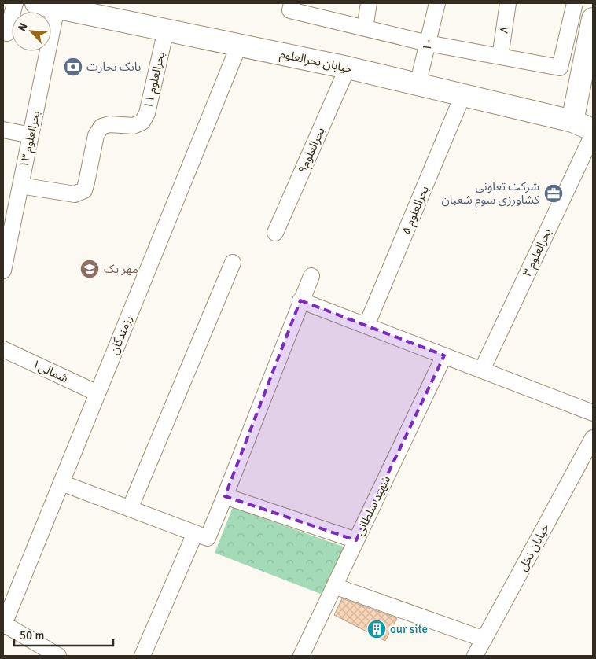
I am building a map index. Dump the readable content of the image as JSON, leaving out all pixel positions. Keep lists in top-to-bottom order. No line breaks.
{"streets":{"street":["۸","۱۰","خیابان بحرالعلوم","بحرالعلوم ۱۱","بحرالعلوم ۱۳","بحرالعلوم۹","بحرالعلوم ۵","بحرالعلوم ۳","رزمندگان","شمالی۱","شهید سلطانی","خیابان نخل"]},"crossings":[["۱۰","خیابان بحرالعلوم"],["خیابان بحرالعلوم","بحرالعلوم ۱۱"],["خیابان بحرالعلوم","بحرالعلوم ۱۳"],["خیابان بحرالعلوم","بحرالعلوم۹"],["خیابان بحرالعلوم","بحرالعلوم ۵"],["خیابان بحرالعلوم","رزمندگان"],["بحرالعلوم ۱۱","بحرالعلوم ۱۳"],["رزمندگان","شمالی۱"]],"places":{"bank":["بانک تجارت"],"office":["شرکت تعاونی کشاورزی سوم شعبان"],"school or university":["مهر یک"],"building":["our site"]},"scale_bar":"50 m","north":"top left"}
